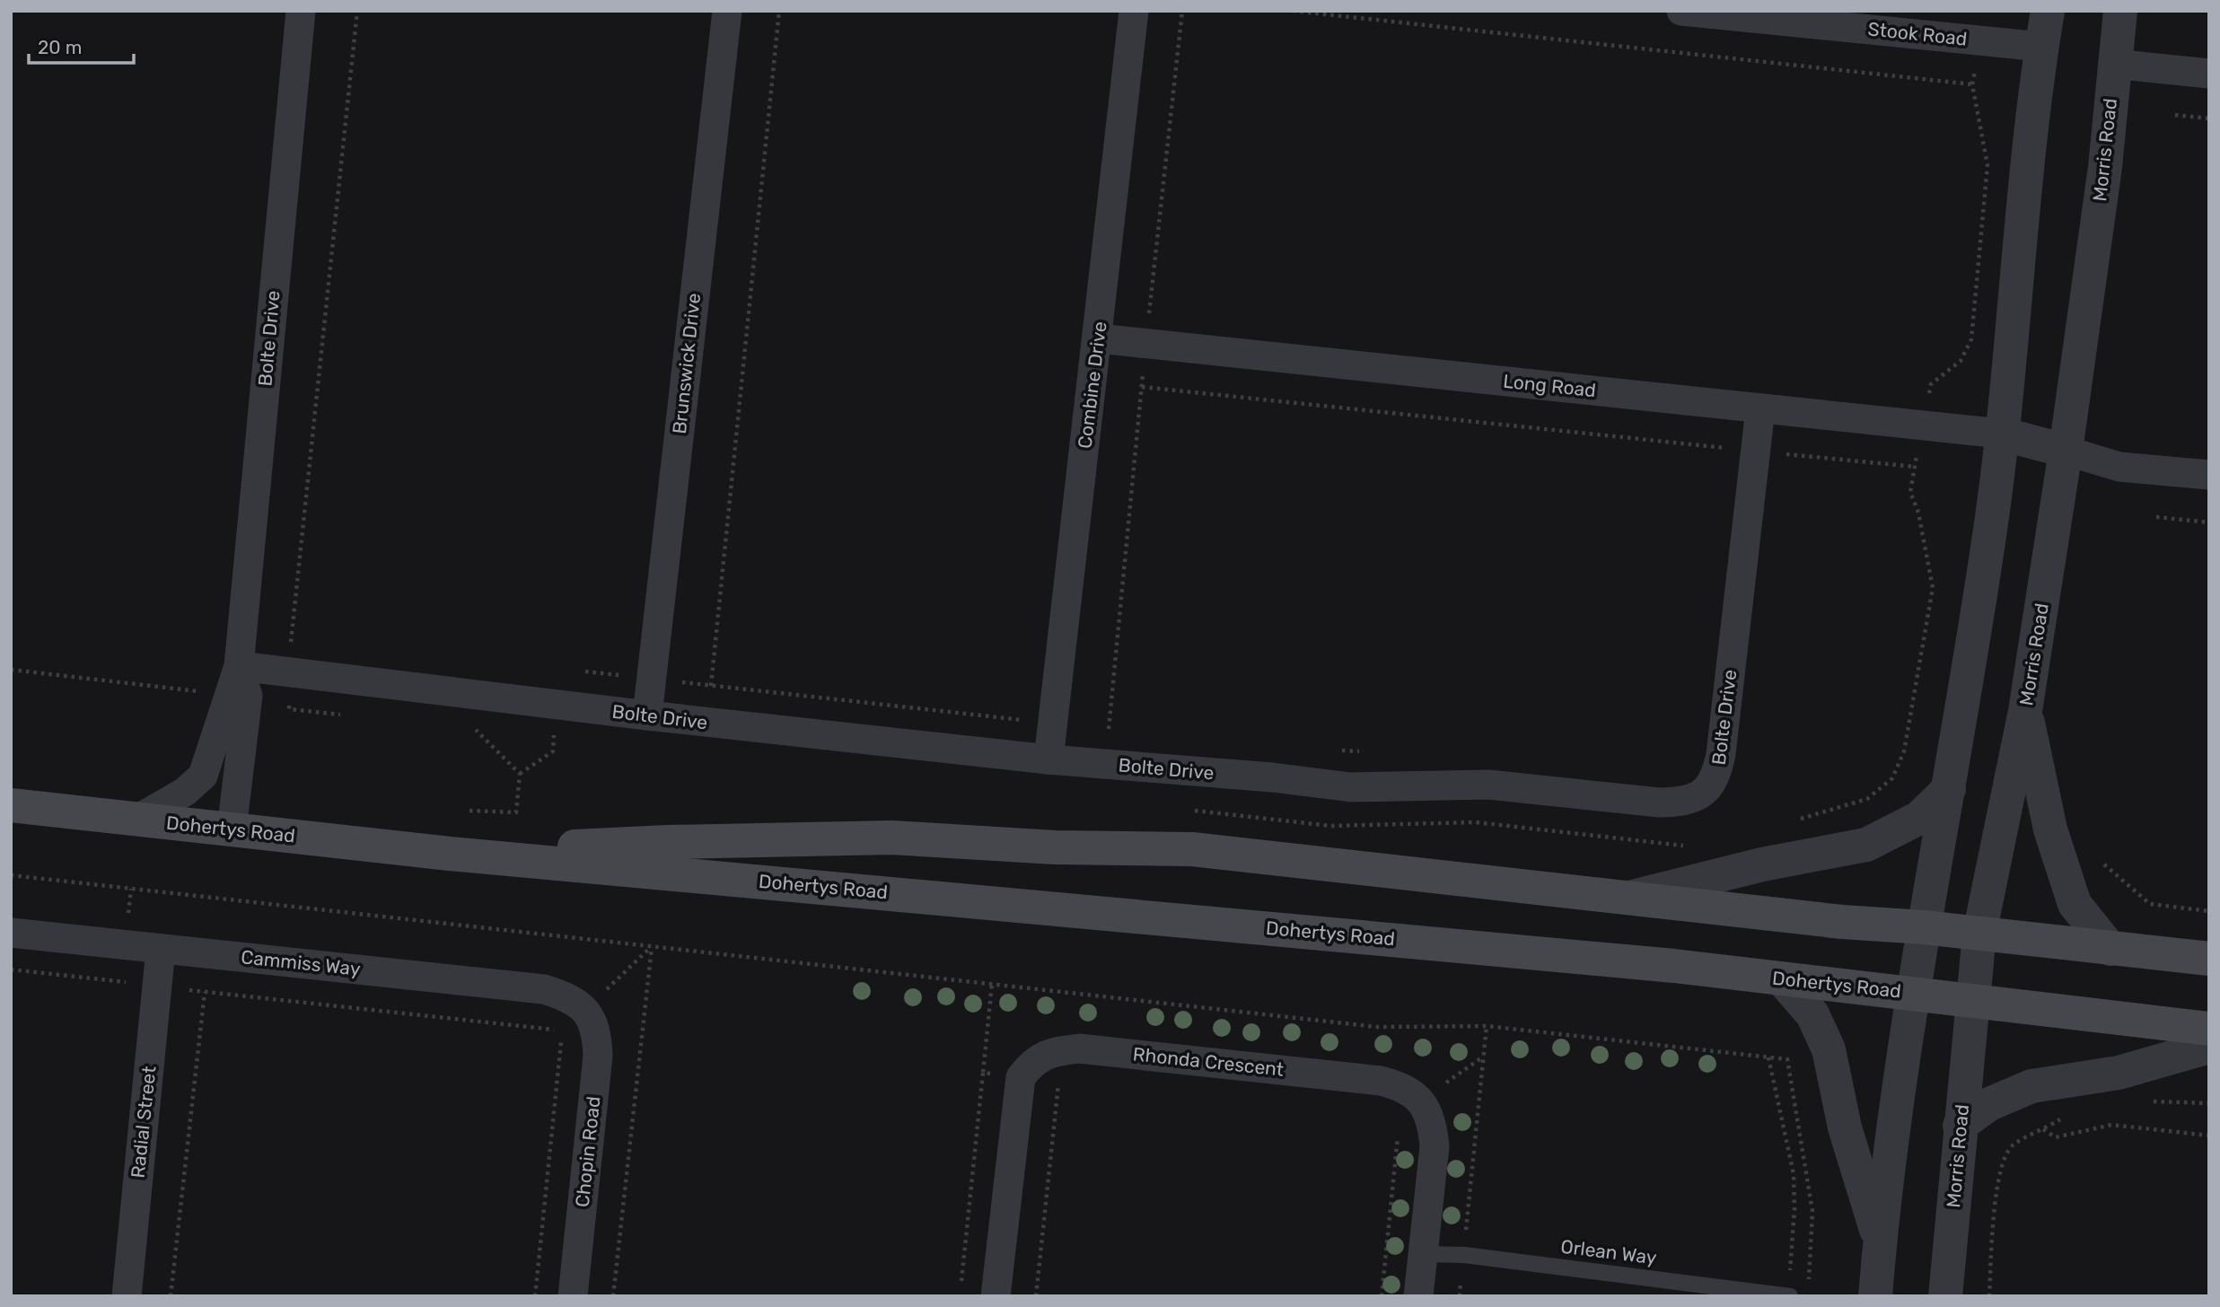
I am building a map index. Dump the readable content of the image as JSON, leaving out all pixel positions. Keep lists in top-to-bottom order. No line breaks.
{"streets":{"main road":["Dohertys Road"],"street":["Stook Road","Morris Road","Bolte Drive","Brunswick Drive","Combine Drive","Long Road","Cammiss Way","Rhonda Crescent","Radial Street","Chopin Road"],"lane":["Orlean Way"]},"crossings":[["Morris Road","Dohertys Road"],["Bolte Drive","Brunswick Drive"],["Bolte Drive","Combine Drive"],["Bolte Drive","Long Road"],["Bolte Drive","Dohertys Road"],["Combine Drive","Long Road"],["Cammiss Way","Radial Street"],["Cammiss Way","Chopin Road"],["Rhonda Crescent","Orlean Way"]],"scale_bar":"20 m"}
